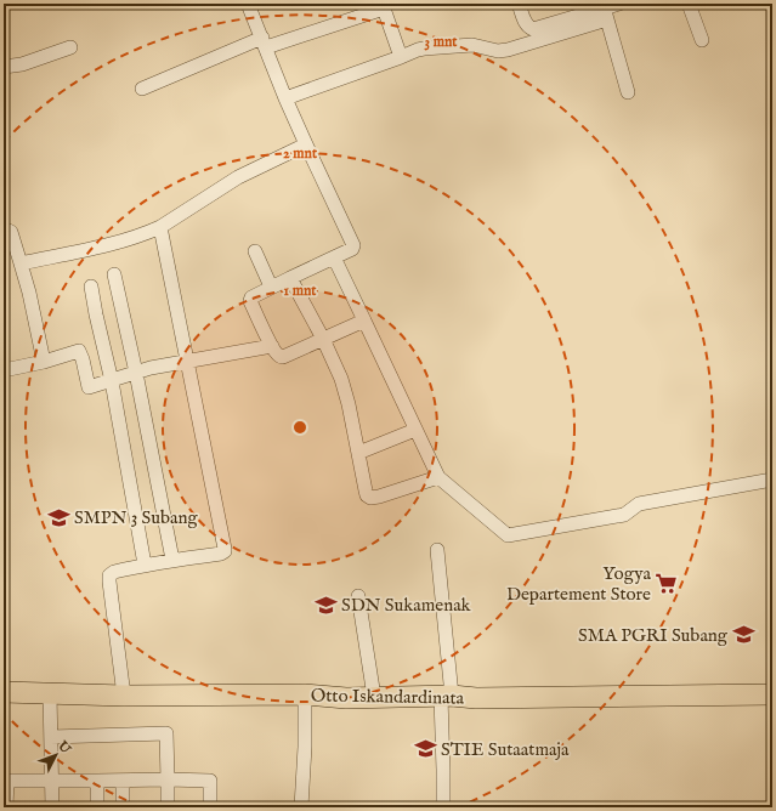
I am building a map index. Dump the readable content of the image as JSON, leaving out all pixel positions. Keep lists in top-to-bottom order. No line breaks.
{"streets":{"main road":["Otto Iskandardinata"]},"places":{"school or university":["SMPN 3 Subang","SDN Sukamenak","SMA PGRI Subang","STIE Sutaatmaja"],"supermarket":["Yogya Departement Store"]},"north":"top right","rings":["3 mnt","2 mnt","1 mnt"]}
